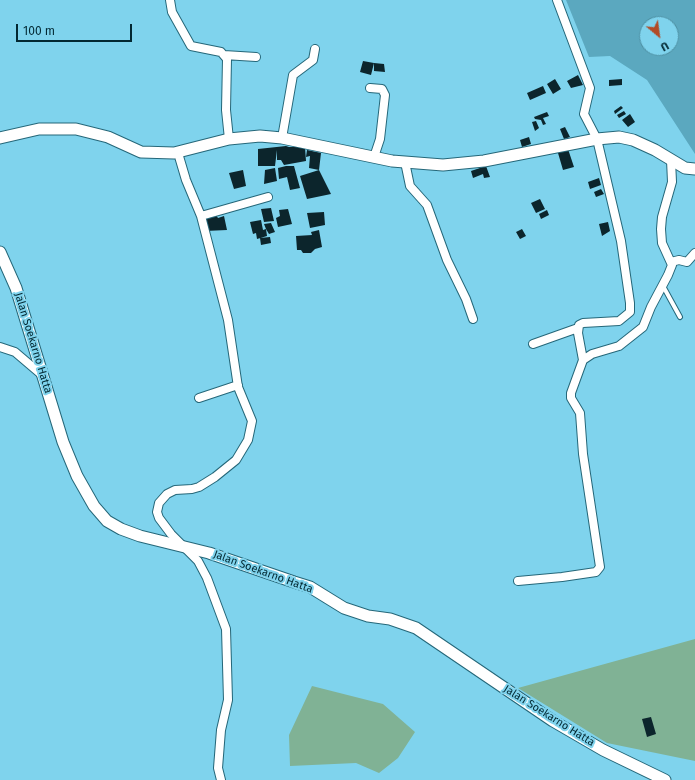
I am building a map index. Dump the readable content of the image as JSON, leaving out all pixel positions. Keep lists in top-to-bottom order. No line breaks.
{"streets":{"street":["Jalan Soekarno Hatta"]},"scale_bar":"100 m","north":"bottom right"}
